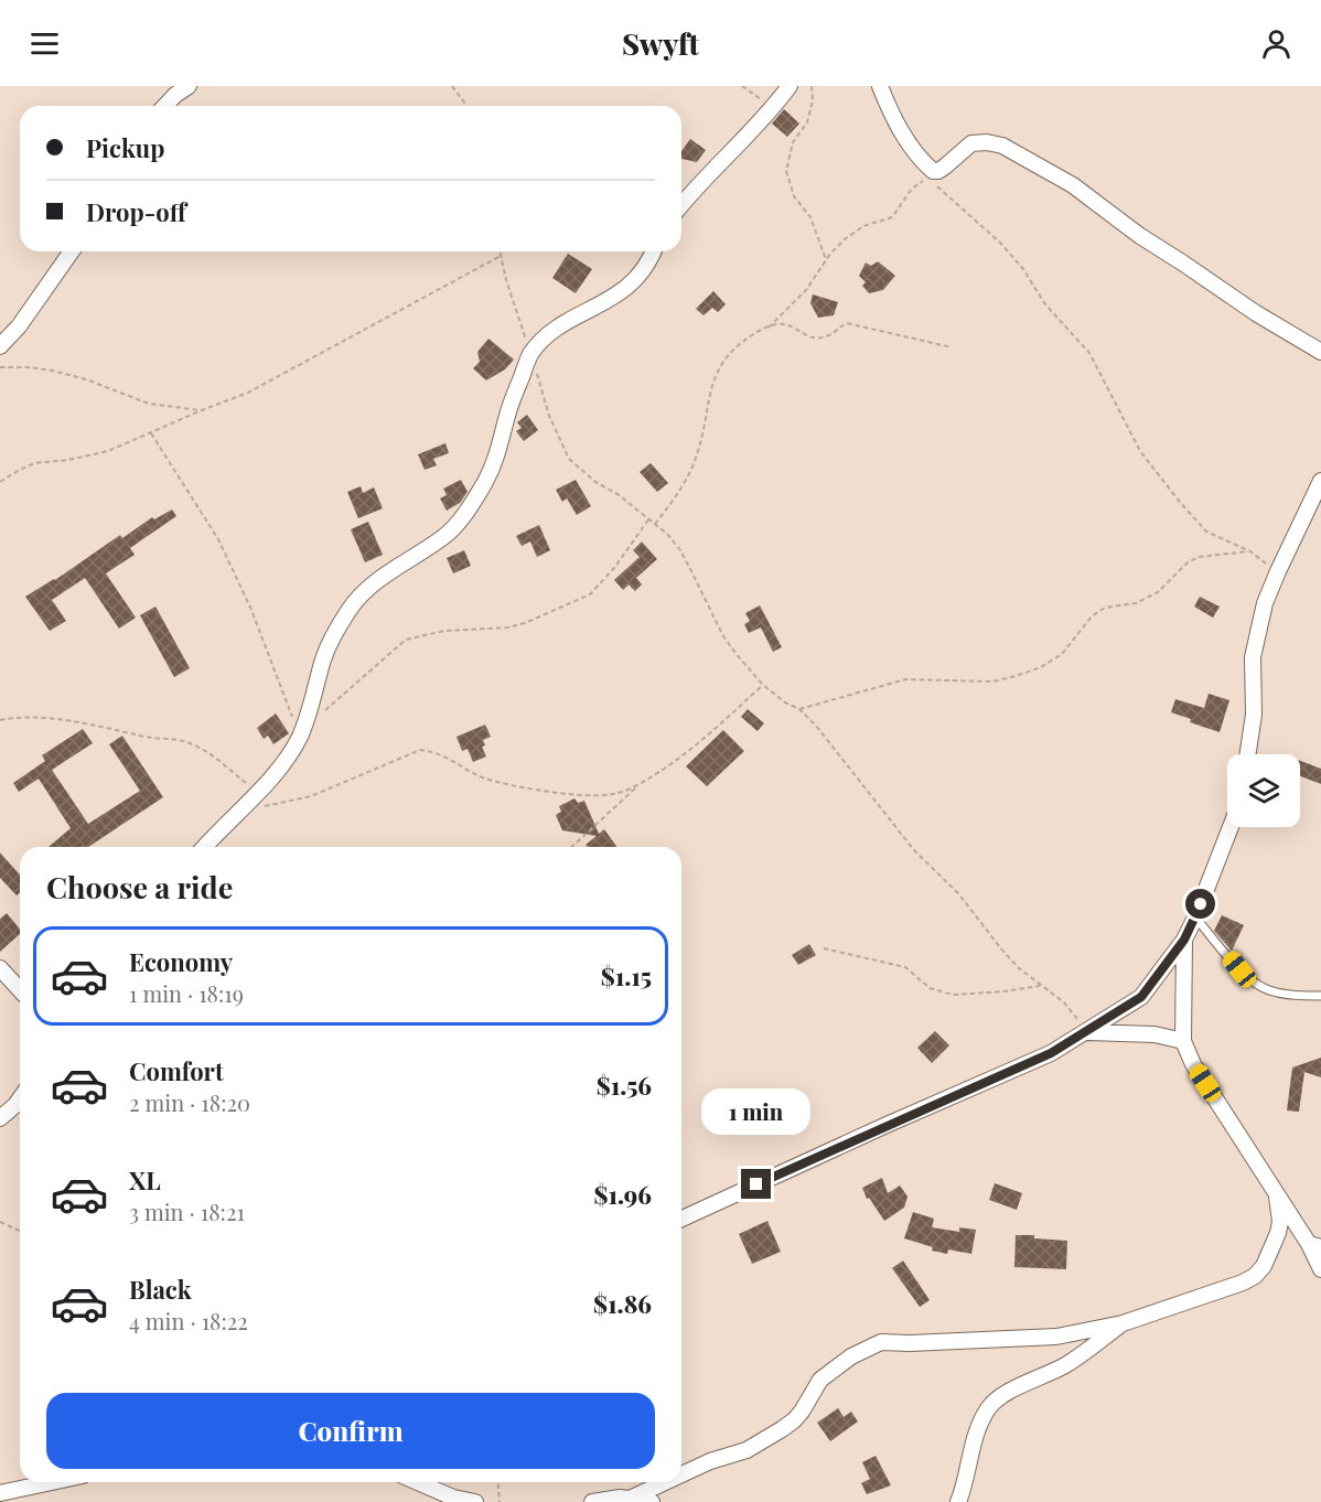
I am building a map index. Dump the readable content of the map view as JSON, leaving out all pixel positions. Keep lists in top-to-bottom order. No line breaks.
{"page":{"header":"Swyft","banner":["Pickup","Drop-off"],"heading":"Choose a ride","list":[{"name":"Economy","note":"1 min · 18:19","value":"$1.15"},{"name":"Comfort","note":"2 min · 18:20","value":"$1.56"},{"name":"XL","note":"3 min · 18:21","value":"$1.96"},{"name":"Black","note":"4 min · 18:22","value":"$1.86"}],"bubble":"1 min","buttons":"Confirm"}}
